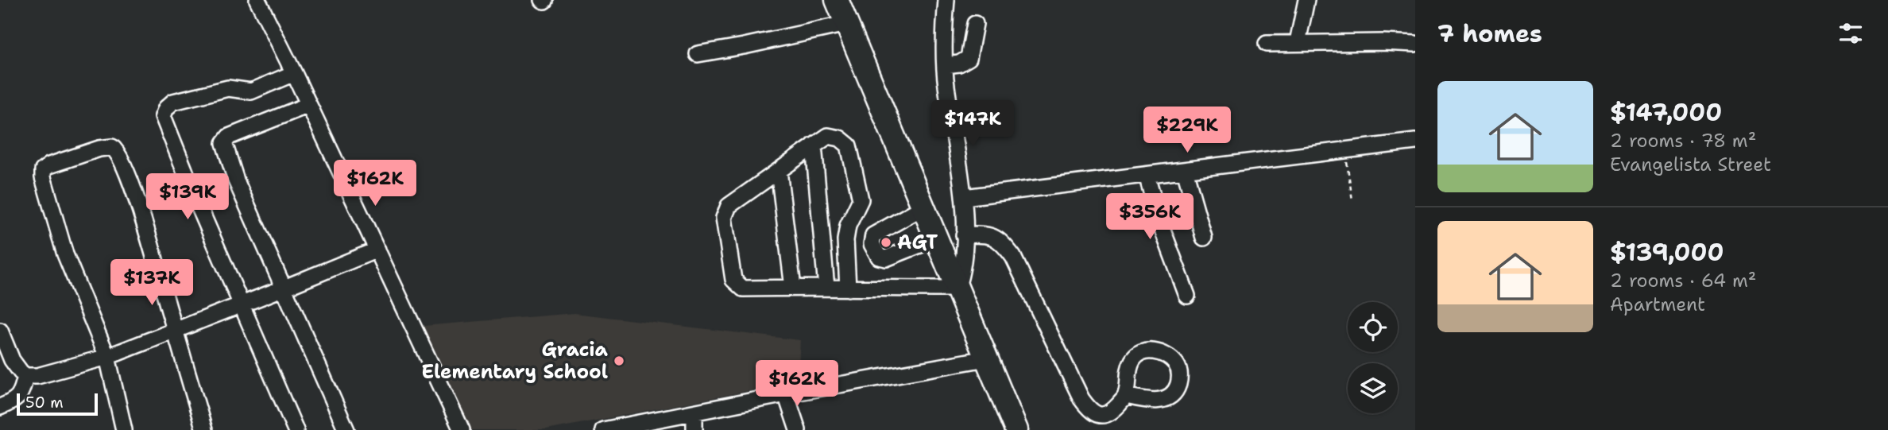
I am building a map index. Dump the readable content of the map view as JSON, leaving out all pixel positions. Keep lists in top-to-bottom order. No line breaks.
{"places":["AGT","Gracia Elementary School"],"scale_bar":"50 m","page":{"heading":"7 homes","list":[{"name":"$147,000","note":"2 rooms · 78 m² · Evangelista Street"},{"name":"$139,000","note":"2 rooms · 64 m² · Apartment"}],"price":["$147K","$229K","$162K","$139K","$356K","$137K","$162K"],"scale":"50 m"}}
